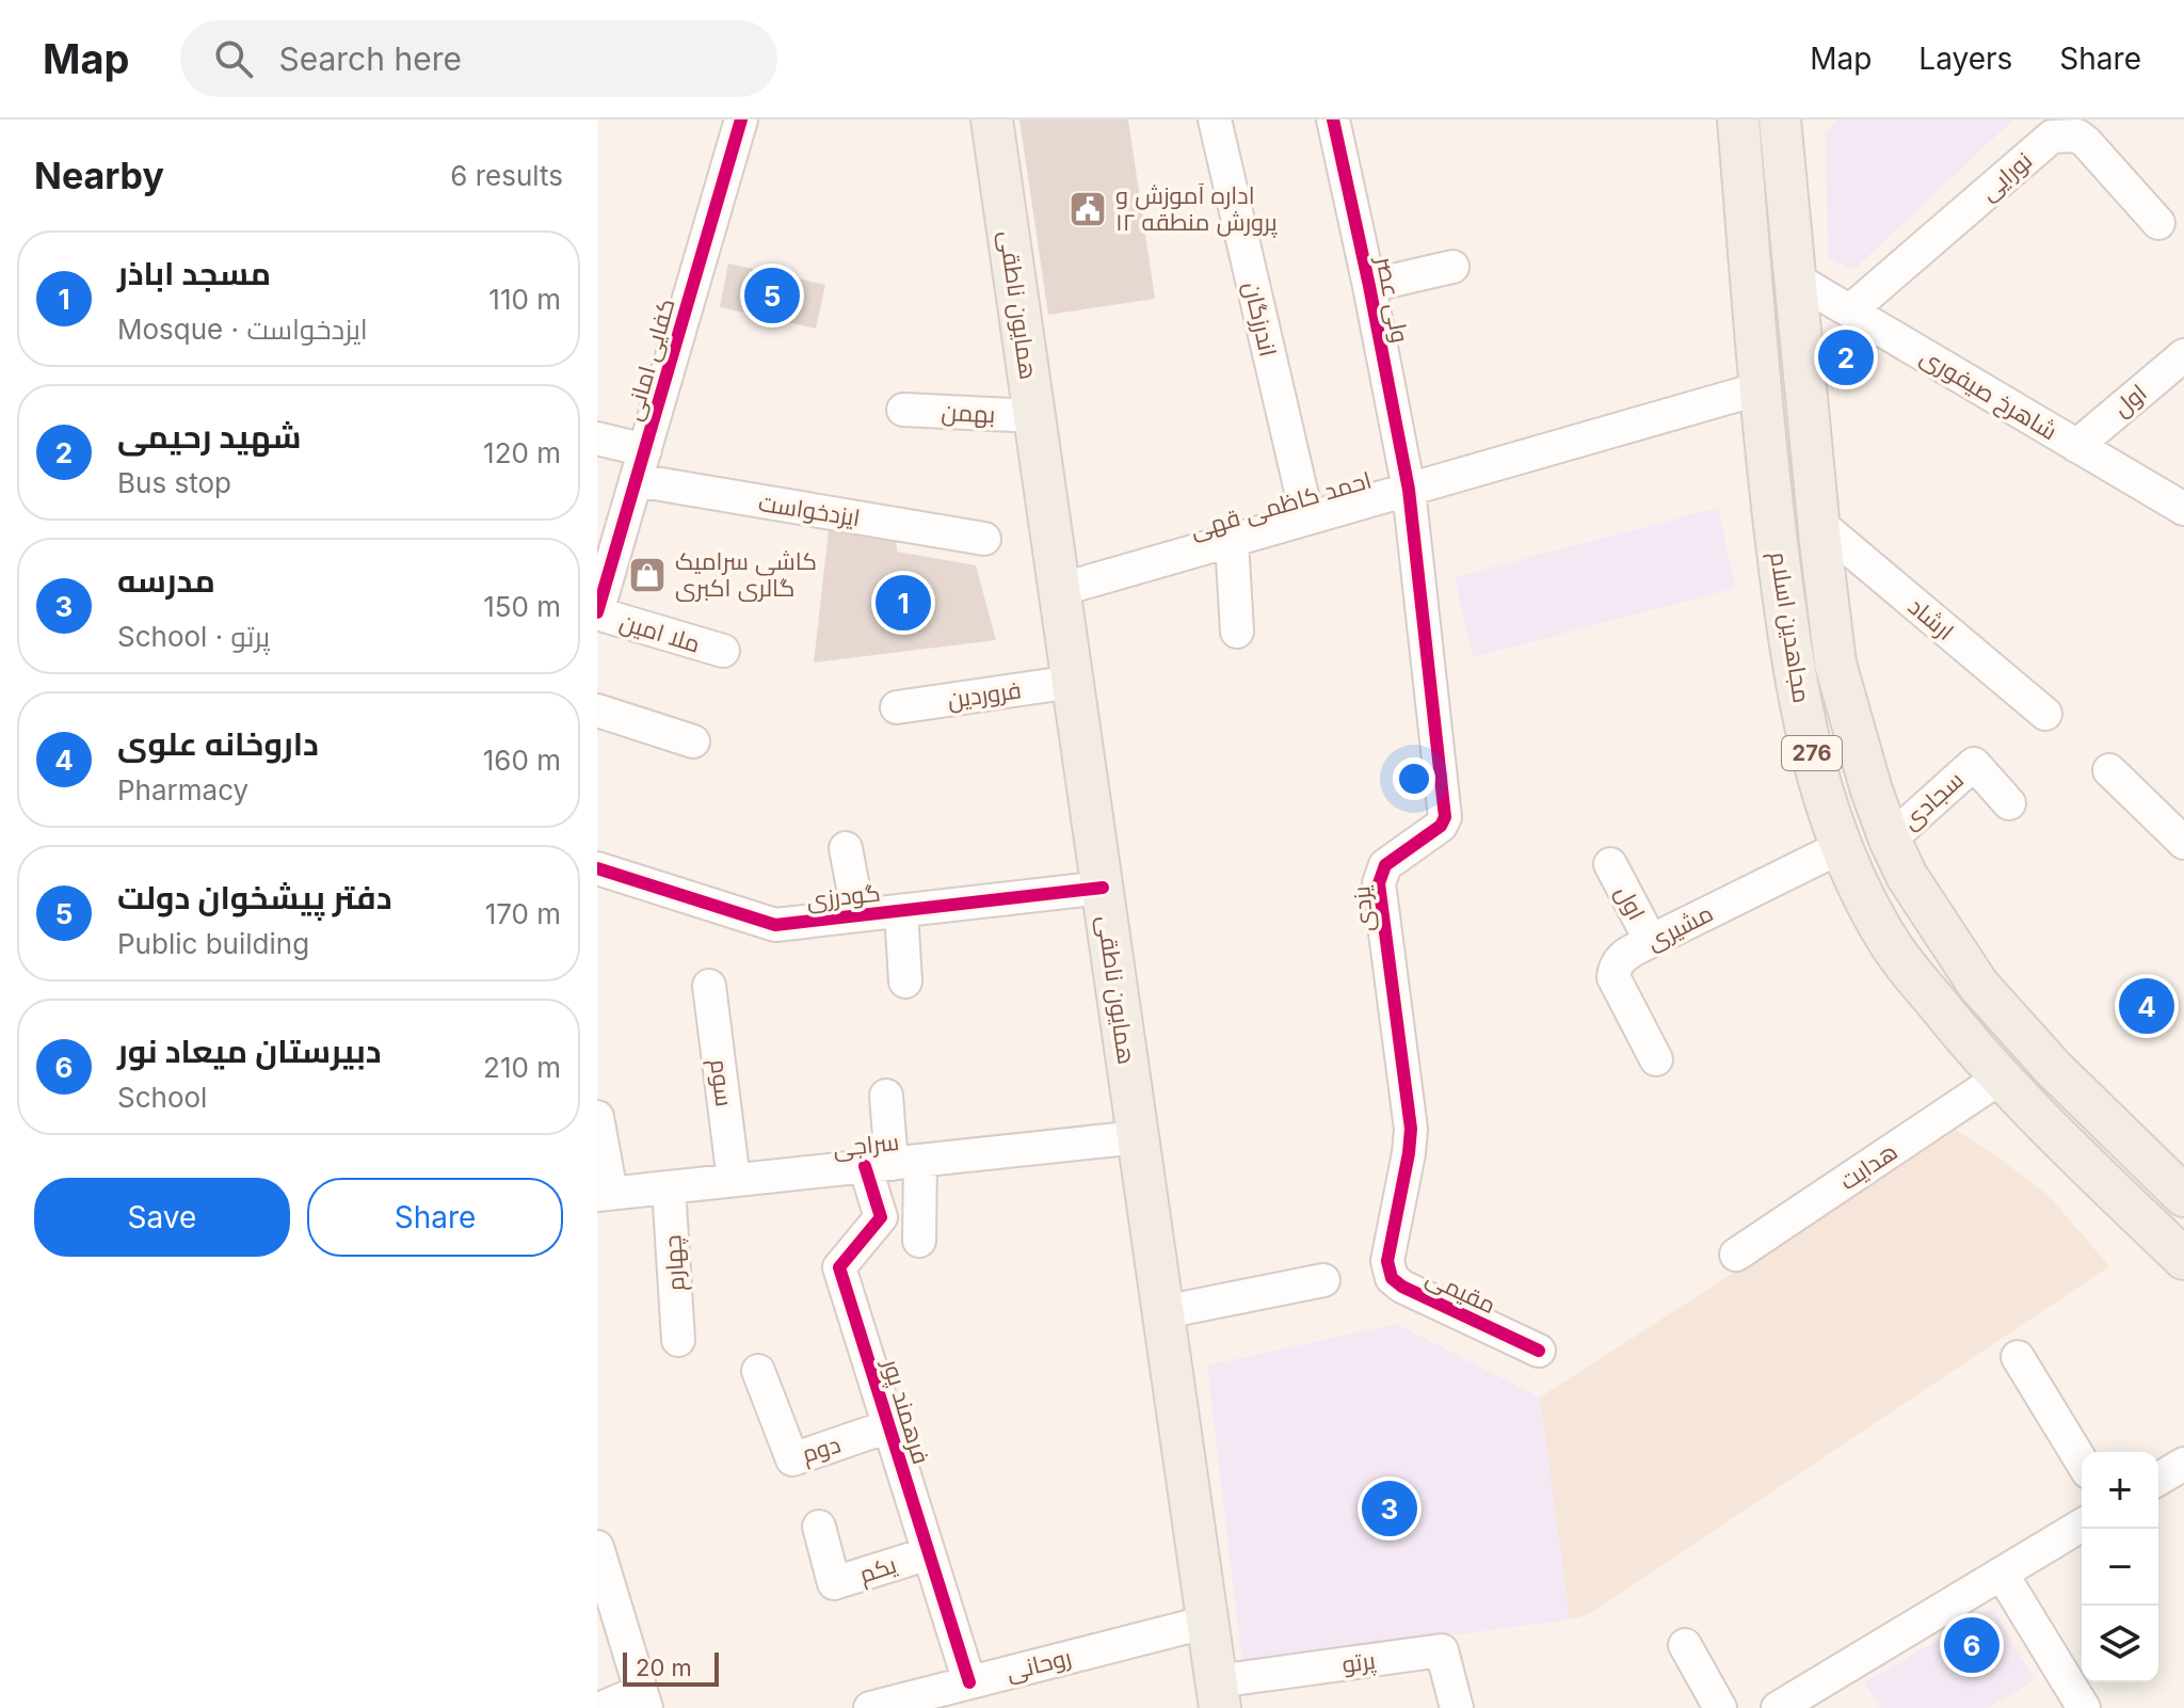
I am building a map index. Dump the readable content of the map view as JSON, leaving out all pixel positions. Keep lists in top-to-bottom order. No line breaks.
{"streets":{"main road":["همایون ناطقی","مجاهدین اسلام","276"],"street":["نورایی","ولی عصر","اندرزگان","کفایی امانی","شاهرخ صیفوری","اول","بهمن","احمد کاظمی قهی","ایزدخواست","ارشاد","ملا امین","فروردین","سجادی","گودرزی","یزدی","مشیری","سوم","سراجی","هدایت","چهارم","مقیمی","فرهمند پور","دوم","یکم","پرتو","روحانی"]},"crossings":[["نورایی","شاهرخ صیفوری"],["ولی عصر","احمد کاظمی قهی"],["ولی عصر","یزدی"],["همایون ناطقی","بهمن"],["همایون ناطقی","احمد کاظمی قهی"],["همایون ناطقی","فروردین"],["همایون ناطقی","گودرزی"],["همایون ناطقی","سراجی"],["همایون ناطقی","پرتو"],["همایون ناطقی","روحانی"],["اندرزگان","احمد کاظمی قهی"],["کفایی امانی","ایزدخواست"],["کفایی امانی","ملا امین"],["شاهرخ صیفوری","اول"],["شاهرخ صیفوری","مجاهدین اسلام"],["اول","مشیری"],["احمد کاظمی قهی","مجاهدین اسلام"],["احمد کاظمی قهی","یزدی"],["ارشاد","مجاهدین اسلام"],["مجاهدین اسلام","سجادی"],["مجاهدین اسلام","مشیری"],["مجاهدین اسلام","هدایت"],["یزدی","مقیمی"],["سوم","سراجی"],["سراجی","چهارم"],["سراجی","فرهمند پور"],["فرهمند پور","دوم"],["فرهمند پور","یکم"],["فرهمند پور","روحانی"]],"places":{"public building":["اداره آموزش و پرورش منطقه ۱۲"],"shop":["کاشی سرامیک گالری اکبری"]},"scale_bar":"20 m","page":{"header":"Map","search":"Search here","nav":["Map","Layers","Share"],"heading":["Nearby","6 results"],"list":[{"mark":"1","name":"مسجد اباذر","note":"Mosque · ایزدخواست","value":"110 m"},{"mark":"2","name":"شهید رحیمی","note":"Bus stop","value":"120 m"},{"mark":"3","name":"مدرسه","note":"School · پرتو","value":"150 m"},{"mark":"4","name":"داروخانه علوی","note":"Pharmacy","value":"160 m"},{"mark":"5","name":"دفتر پیشخوان دولت","note":"Public building","value":"170 m"},{"mark":"6","name":"دبیرستان میعاد نور","note":"School","value":"210 m"}],"pins":["5","2","1","4","3","6"],"buttons":["Save","Share"],"map_buttons":["+","−"],"scale":"20 m"}}
